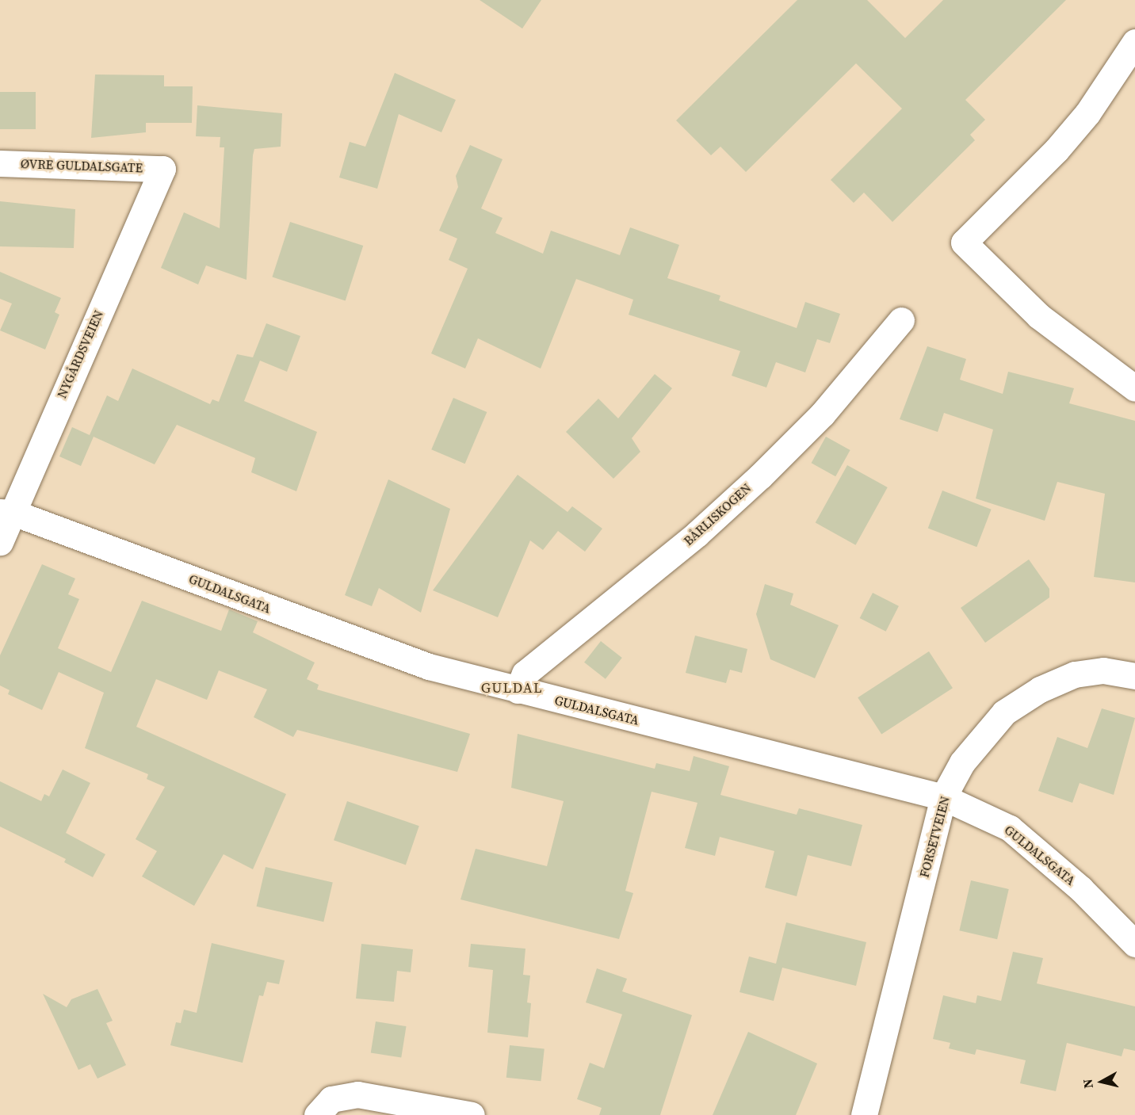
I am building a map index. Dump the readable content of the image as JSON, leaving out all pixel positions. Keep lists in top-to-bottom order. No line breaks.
{"streets":{"street":["ØVRE GULDALSGATE","NYGÅRDSVEIEN","BÅRLISKOGEN","GULDALSGATA","FORSETVEIEN"]},"crossings":[["ØVRE GULDALSGATE","NYGÅRDSVEIEN"],["NYGÅRDSVEIEN","GULDALSGATA"],["BÅRLISKOGEN","GULDALSGATA"],["GULDALSGATA","FORSETVEIEN"]],"districts":["GULDAL"],"north":"left"}
